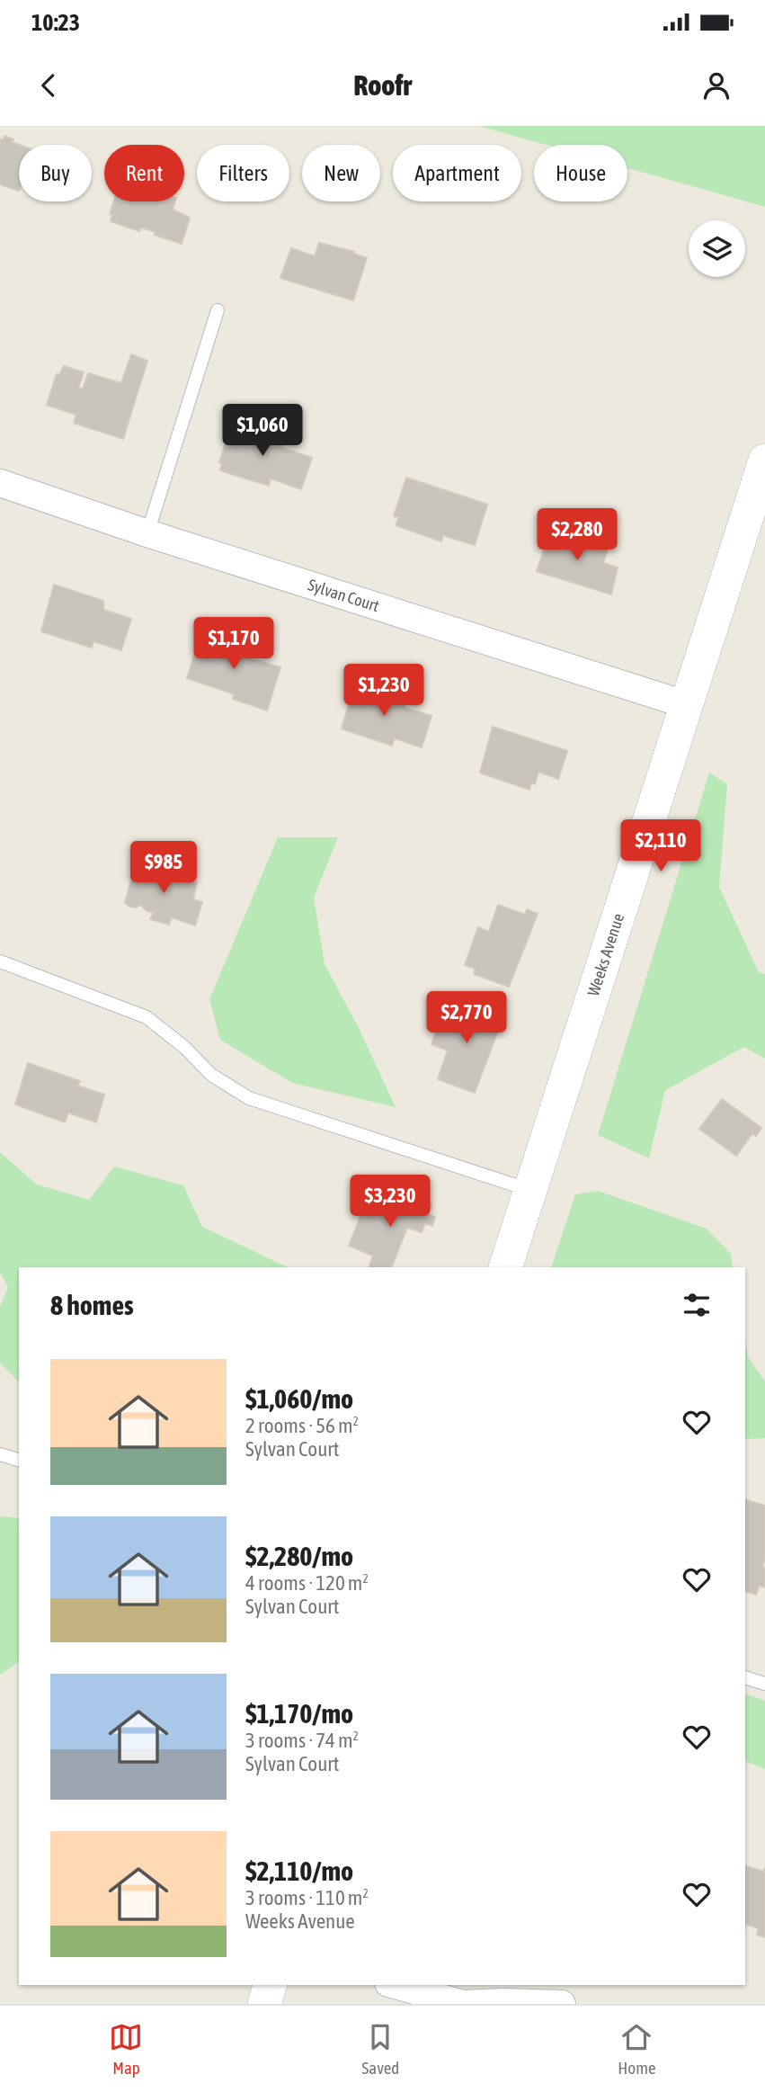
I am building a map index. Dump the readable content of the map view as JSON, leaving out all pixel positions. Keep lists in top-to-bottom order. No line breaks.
{"streets":{"street":["Sylvan Court","Weeks Avenue"]},"crossings":[["Sylvan Court","Weeks Avenue"]],"page":{"status":"10:23","header":"Roofr","chip":["Buy","Rent","Filters","New","Apartment","House"],"price":["$1,060","$2,280","$1,170","$1,230","$2,110","$985","$2,770","$3,230"],"heading":"8 homes","list":[{"name":"$1,060/mo","note":"2 rooms · 56 m² · Sylvan Court"},{"name":"$2,280/mo","note":"4 rooms · 120 m² · Sylvan Court"},{"name":"$1,170/mo","note":"3 rooms · 74 m² · Sylvan Court"},{"name":"$2,110/mo","note":"3 rooms · 110 m² · Weeks Avenue"}],"tabs":["Map","Saved","Home"]}}
